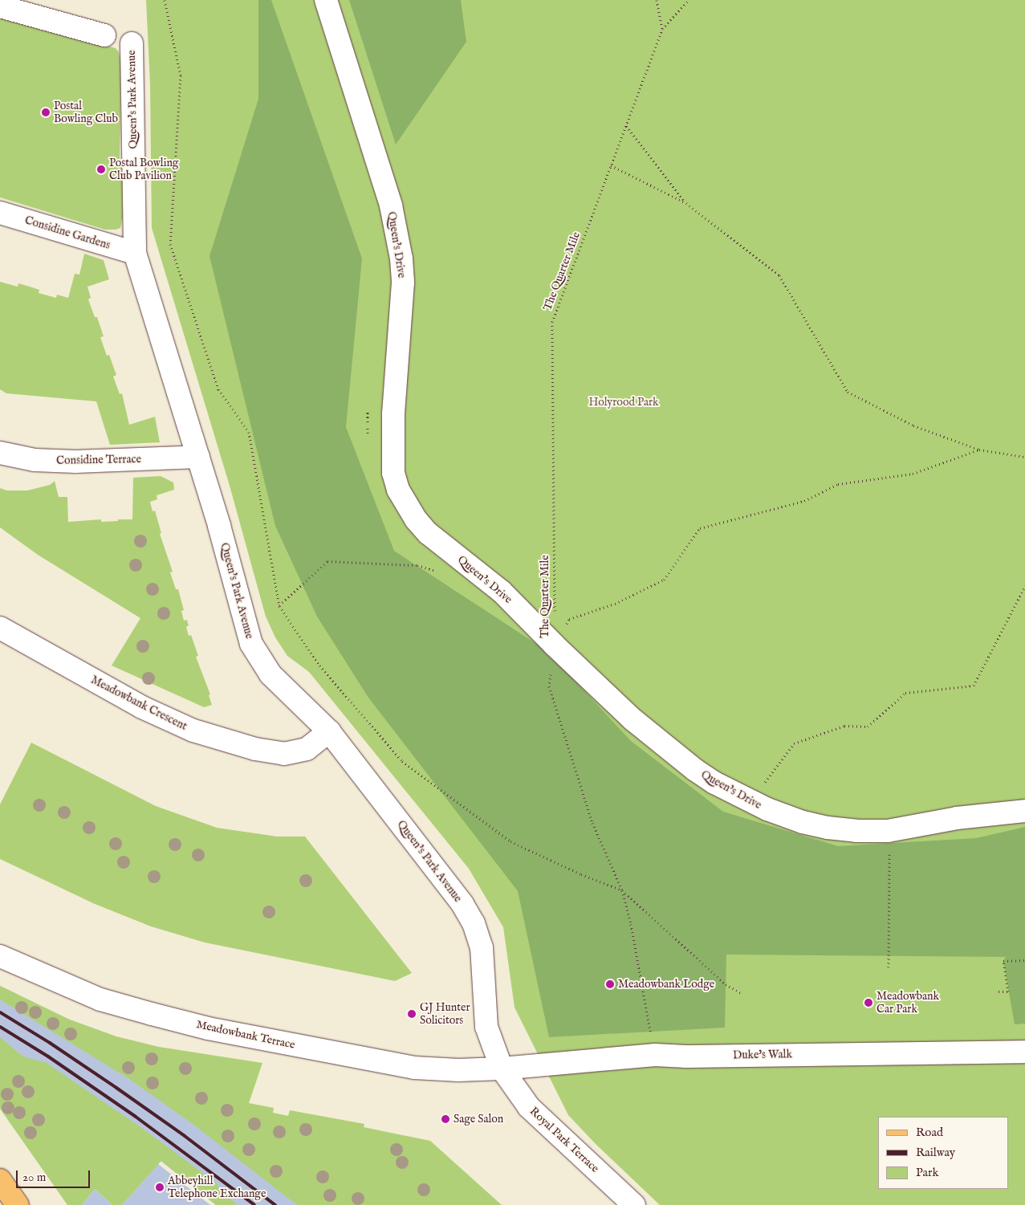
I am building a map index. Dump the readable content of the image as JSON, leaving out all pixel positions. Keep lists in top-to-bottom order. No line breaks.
{"streets":{"street":["Queen's Park Avenue","Considine Gardens","Queen's Drive","Considine Terrace","Meadowbank Crescent","Meadowbank Terrace","Duke's Walk","Royal Park Terrace"],"path":["The Quarter Mile"]},"crossings":[["Queen's Park Avenue","Considine Gardens"],["Queen's Park Avenue","Considine Terrace"],["Queen's Park Avenue","Meadowbank Crescent"],["Queen's Park Avenue","Meadowbank Terrace"],["Queen's Park Avenue","Duke's Walk"],["Queen's Park Avenue","Royal Park Terrace"],["Queen's Drive","The Quarter Mile"],["Meadowbank Terrace","Duke's Walk"],["Meadowbank Terrace","Royal Park Terrace"],["Duke's Walk","Royal Park Terrace"]],"parks":["Holyrood Park"],"places":["Postal Bowling Club","Postal Bowling Club Pavilion","Meadowbank Lodge","Meadowbank Car Park","GJ Hunter Solicitors","Sage Salon","Abbeyhill Telephone Exchange"],"legend":["Road","Railway","Park"],"scale_bar":"20 m"}
